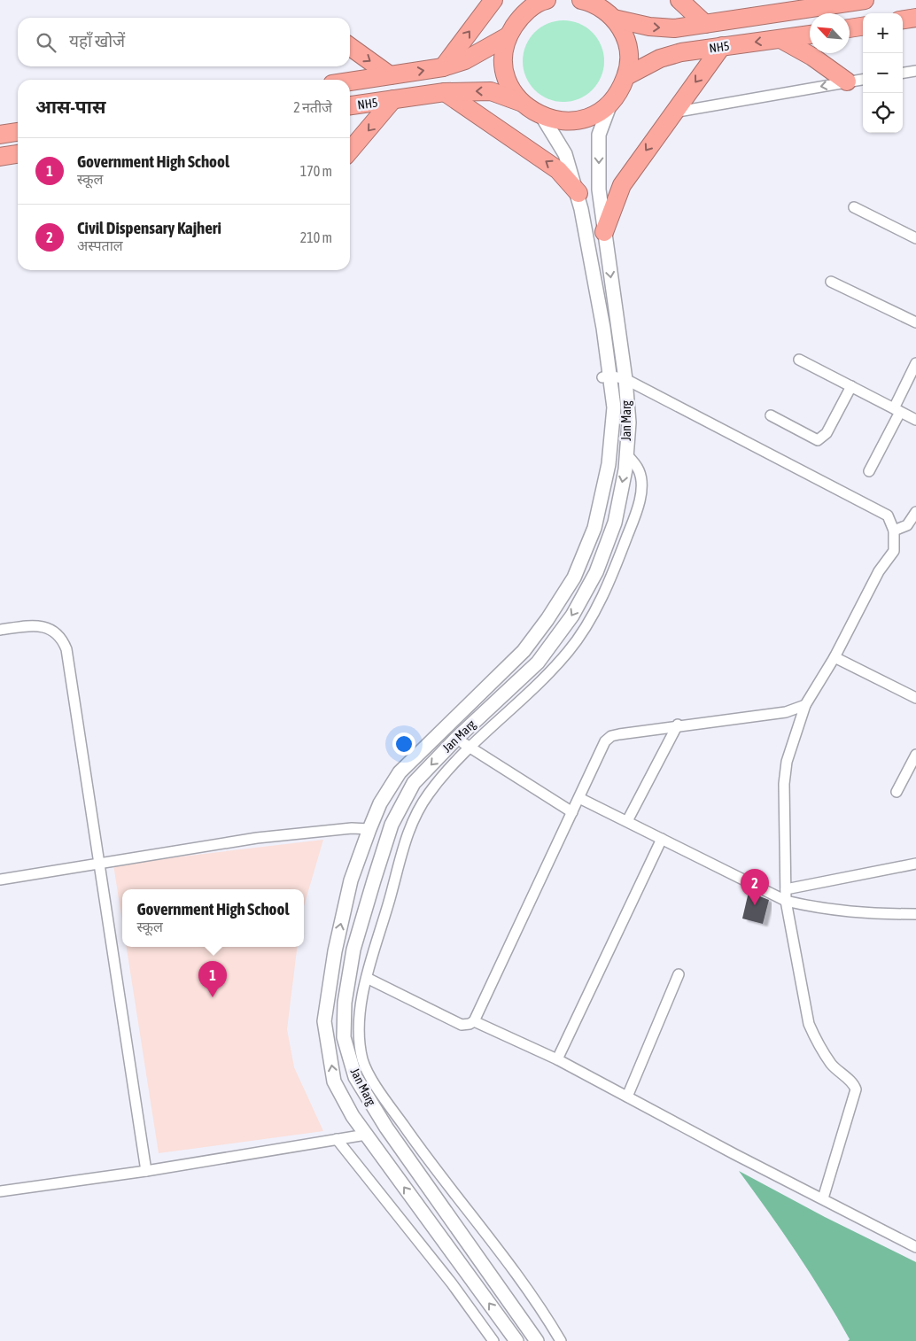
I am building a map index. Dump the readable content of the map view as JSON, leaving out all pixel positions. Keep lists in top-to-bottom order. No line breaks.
{"streets":{"highway":["NH5"],"main road":["Jan Marg"]},"crossings":[["NH5","Jan Marg"]],"north":"top left","page":{"map_buttons":["+","−"],"search":"यहाँ खोजें","heading":["आस-पास","2 नतीजे"],"list":[{"mark":"1","name":"Government High School","note":"स्कूल","value":"170 m"},{"mark":"2","name":"Civil Dispensary Kajheri","note":"अस्पताल","value":"210 m"}],"pins":["2","1"],"popup":["Government High School","स्कूल"]}}
